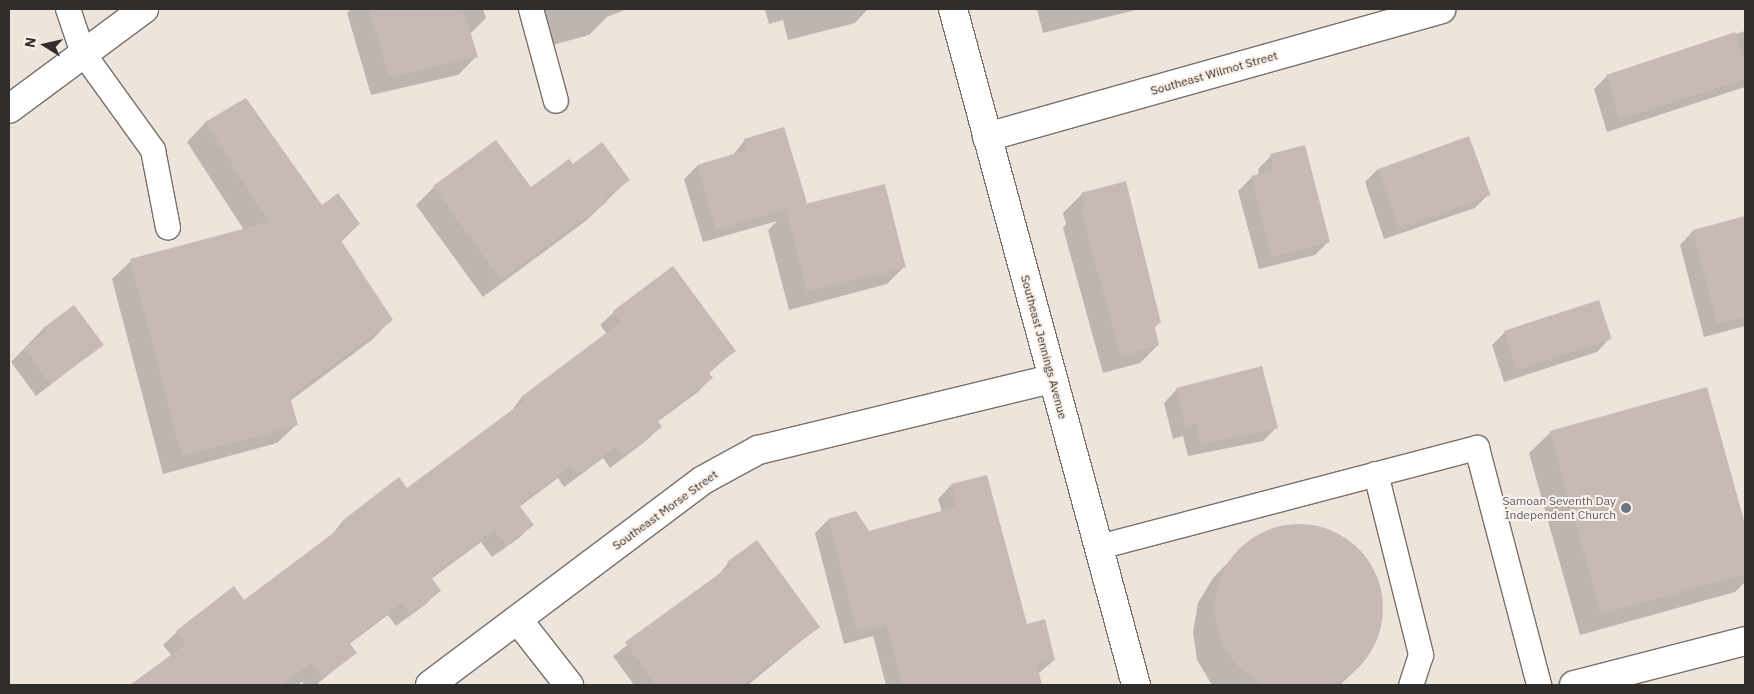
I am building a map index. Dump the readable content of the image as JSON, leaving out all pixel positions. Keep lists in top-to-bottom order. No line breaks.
{"streets":{"street":["Southeast Wilmot Street","Southeast Jennings Avenue","Southeast Morse Street"]},"crossings":[["Southeast Wilmot Street","Southeast Jennings Avenue"],["Southeast Jennings Avenue","Southeast Morse Street"]],"places":["Samoan Seventh Day Independent Church"],"north":"left"}
